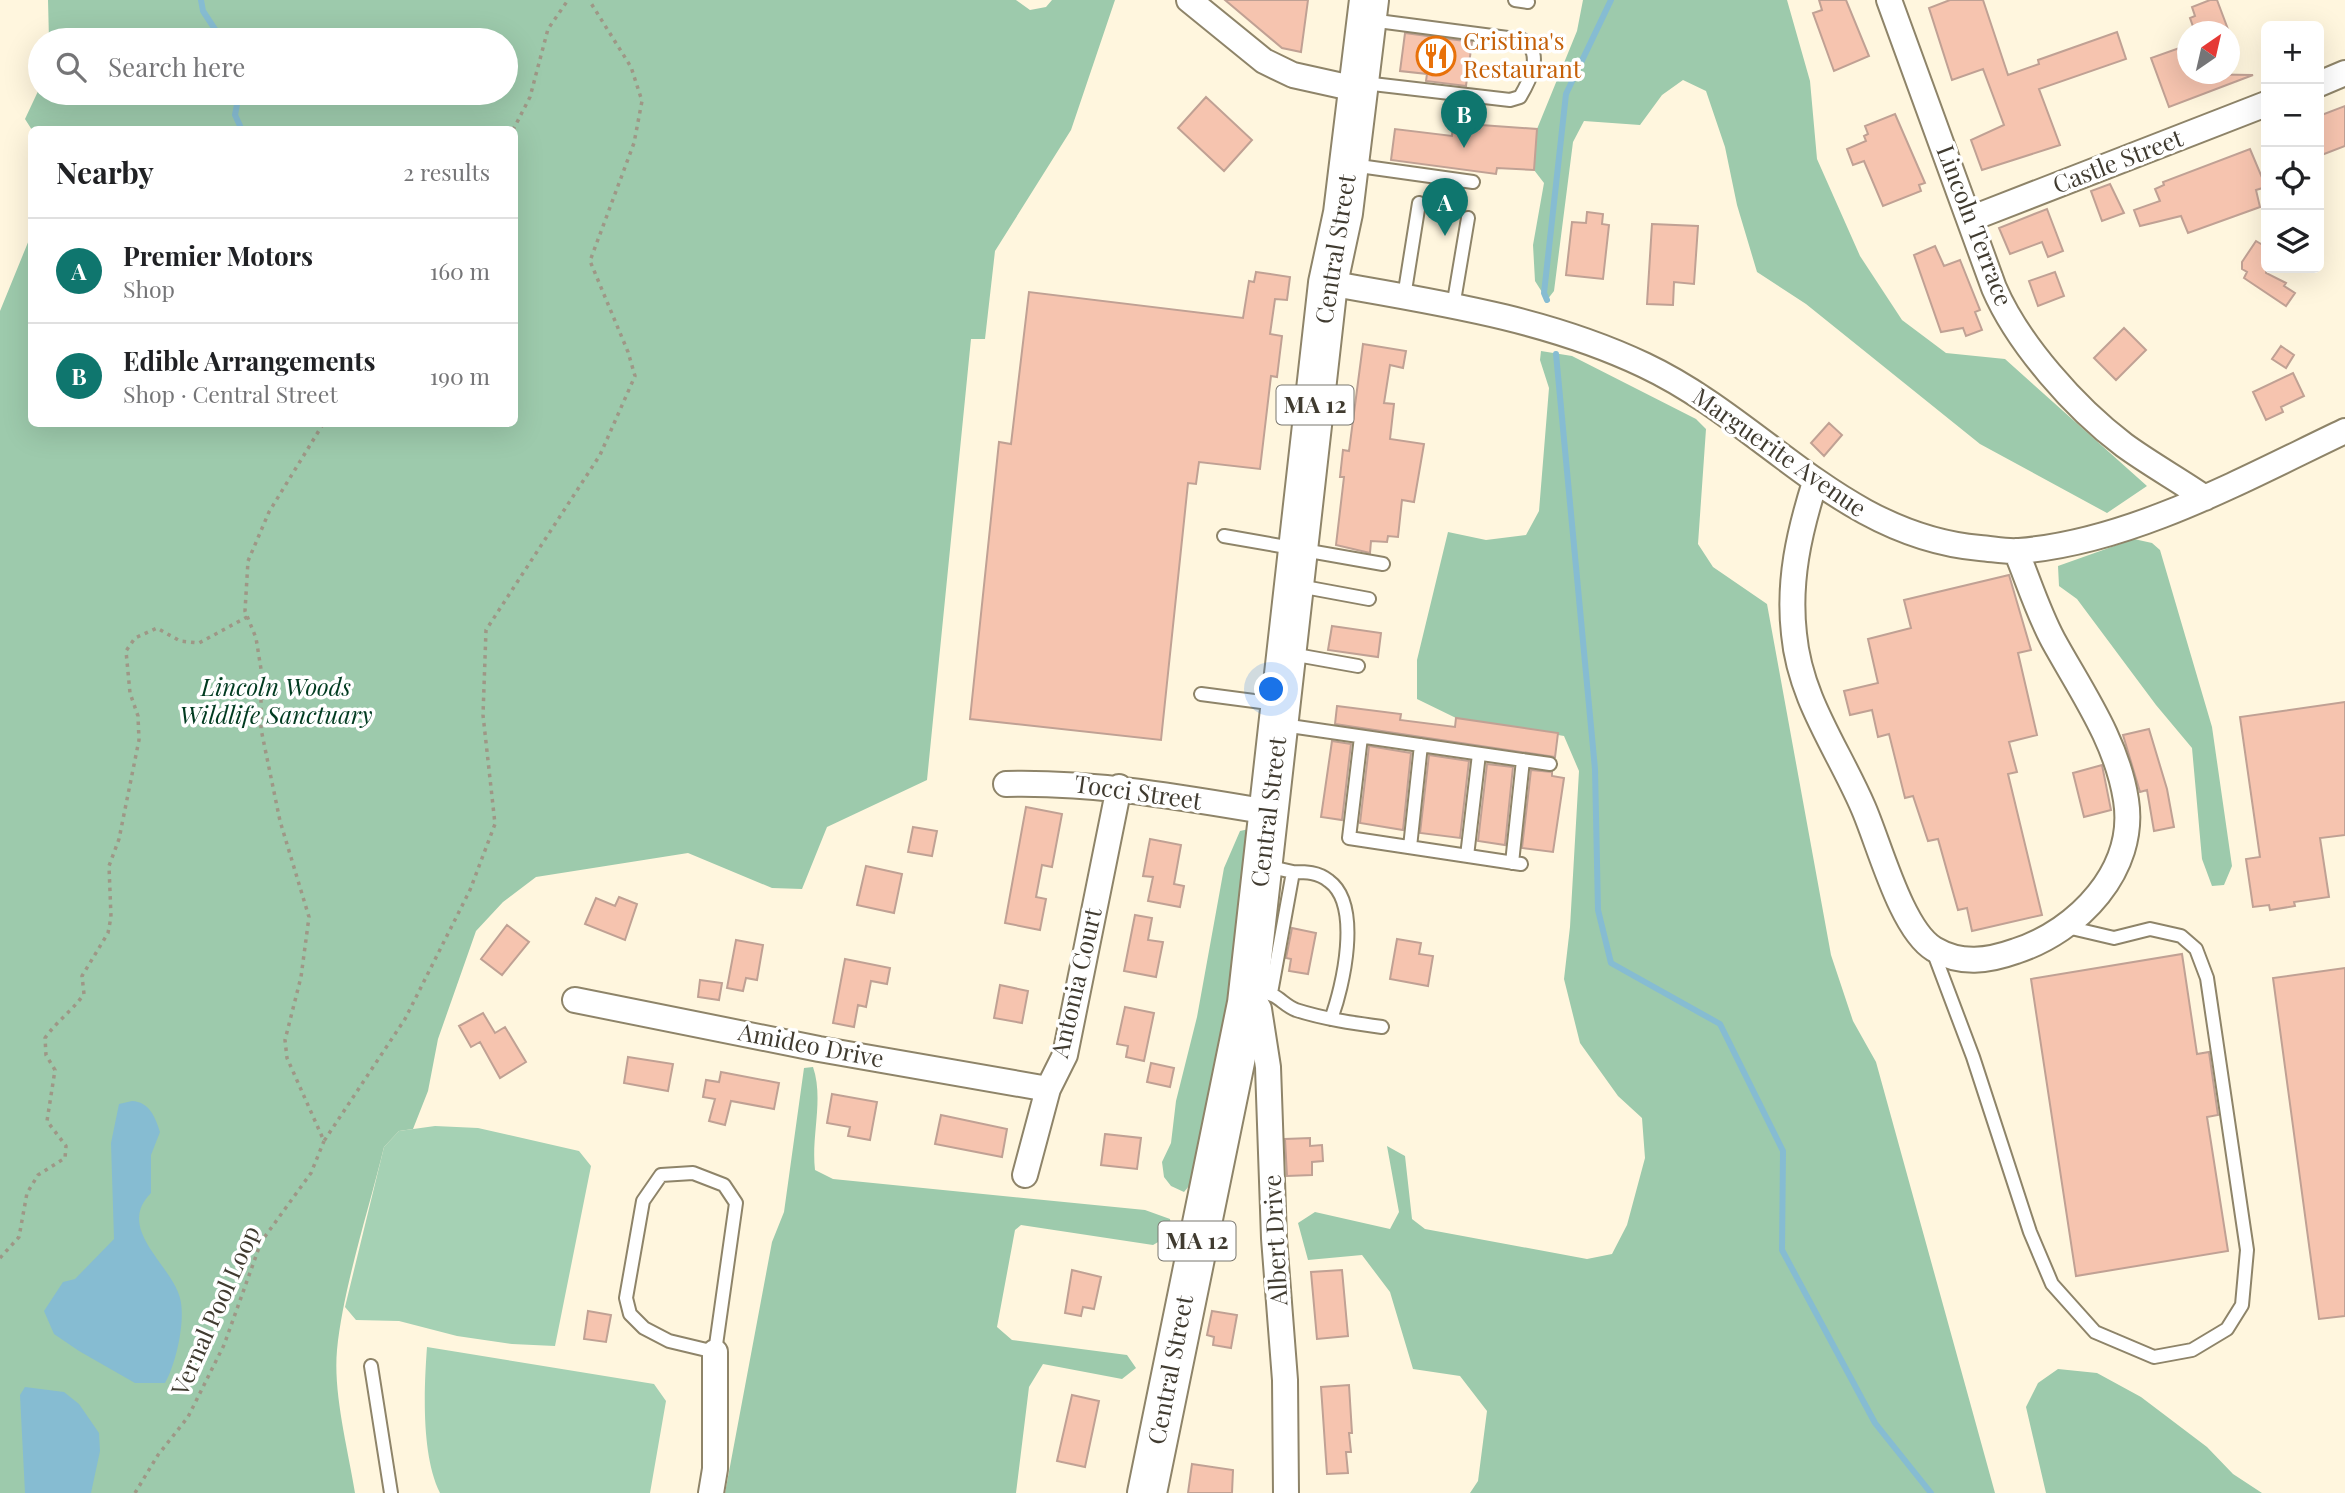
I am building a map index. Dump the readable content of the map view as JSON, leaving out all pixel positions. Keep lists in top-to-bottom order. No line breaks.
{"streets":{"main road":["Central Street","MA 12"],"street":["Castle Street","Lincoln Terrace","Marguerite Avenue","Tocci Street","Antonia Court","Amideo Drive","Albert Drive"],"path":["Vernal Pool Loop"]},"crossings":[["Castle Street","Lincoln Terrace"],["Lincoln Terrace","Marguerite Avenue"],["Central Street","Marguerite Avenue"],["Central Street","Tocci Street"],["Central Street","Albert Drive"],["Tocci Street","Antonia Court"],["Antonia Court","Amideo Drive"]],"parks":["Lincoln Woods Wildlife Sanctuary"],"places":{"restaurant":["Cristina's Restaurant"]},"north":"top right","page":{"map_buttons":["+","−"],"search":"Search here","pins":["B","A"],"heading":["Nearby","2 results"],"list":[{"mark":"A","name":"Premier Motors","note":"Shop","value":"160 m"},{"mark":"B","name":"Edible Arrangements","note":"Shop · Central Street","value":"190 m"}]}}
